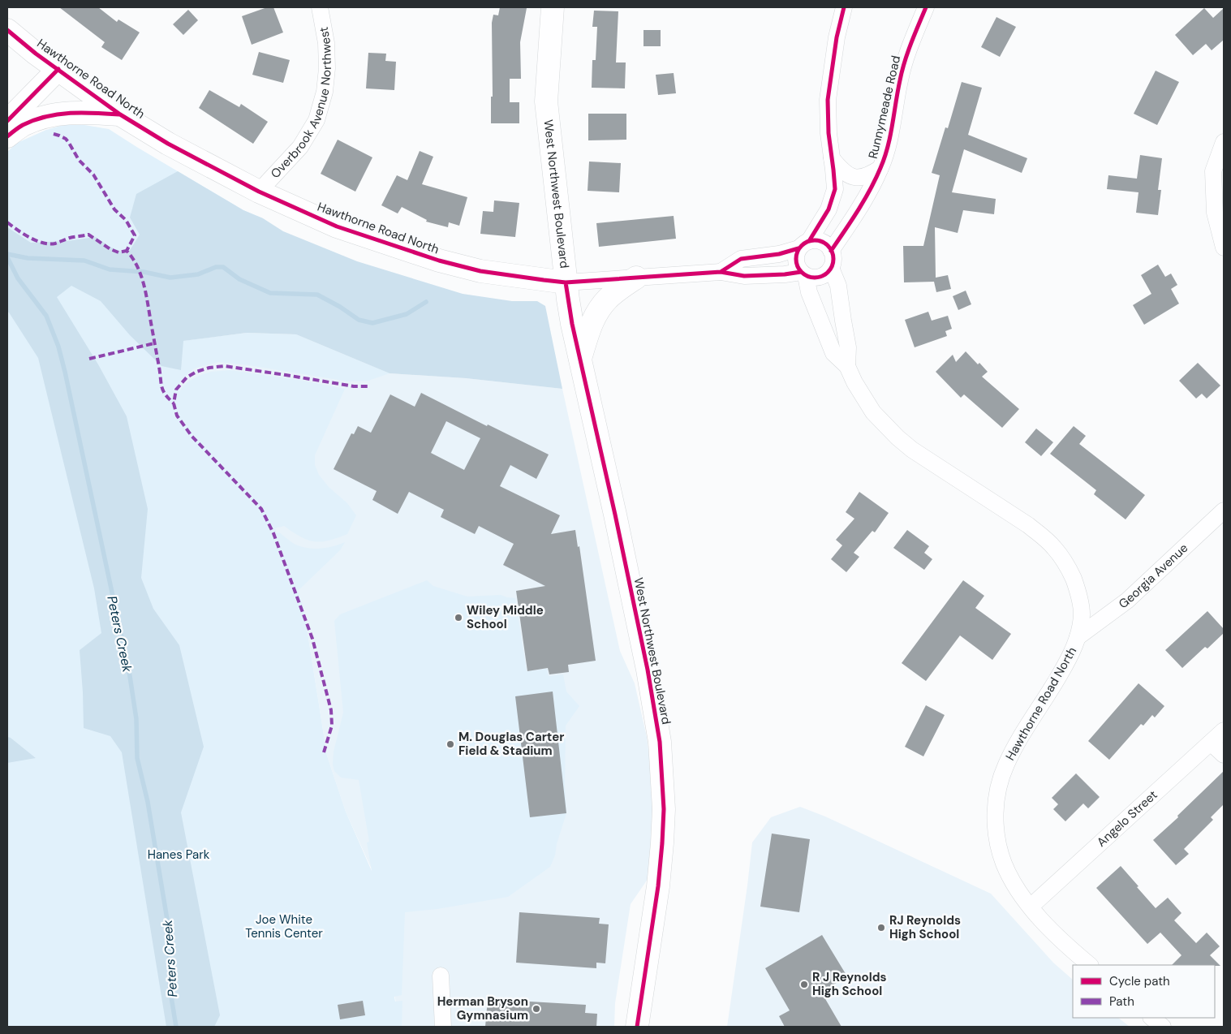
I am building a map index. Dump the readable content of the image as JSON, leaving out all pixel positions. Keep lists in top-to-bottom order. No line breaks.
{"streets":{"main road":["Hawthorne Road North","West Northwest Boulevard"],"street":["Overbrook Avenue Northwest","Runnymeade Road","Georgia Avenue","Angelo Street"]},"crossings":[["Hawthorne Road North","Overbrook Avenue Northwest"],["Hawthorne Road North","Runnymeade Road"],["Hawthorne Road North","West Northwest Boulevard"],["Hawthorne Road North","Georgia Avenue"],["Hawthorne Road North","Angelo Street"]],"water":["Peters Creek"],"parks":["Hanes Park","Joe White Tennis Center"],"places":["Wiley Middle School","M. Douglas Carter Field & Stadium","RJ Reynolds High School","R J Reynolds High School","Herman Bryson Gymnasium"],"legend":["Cycle path","Path"]}
